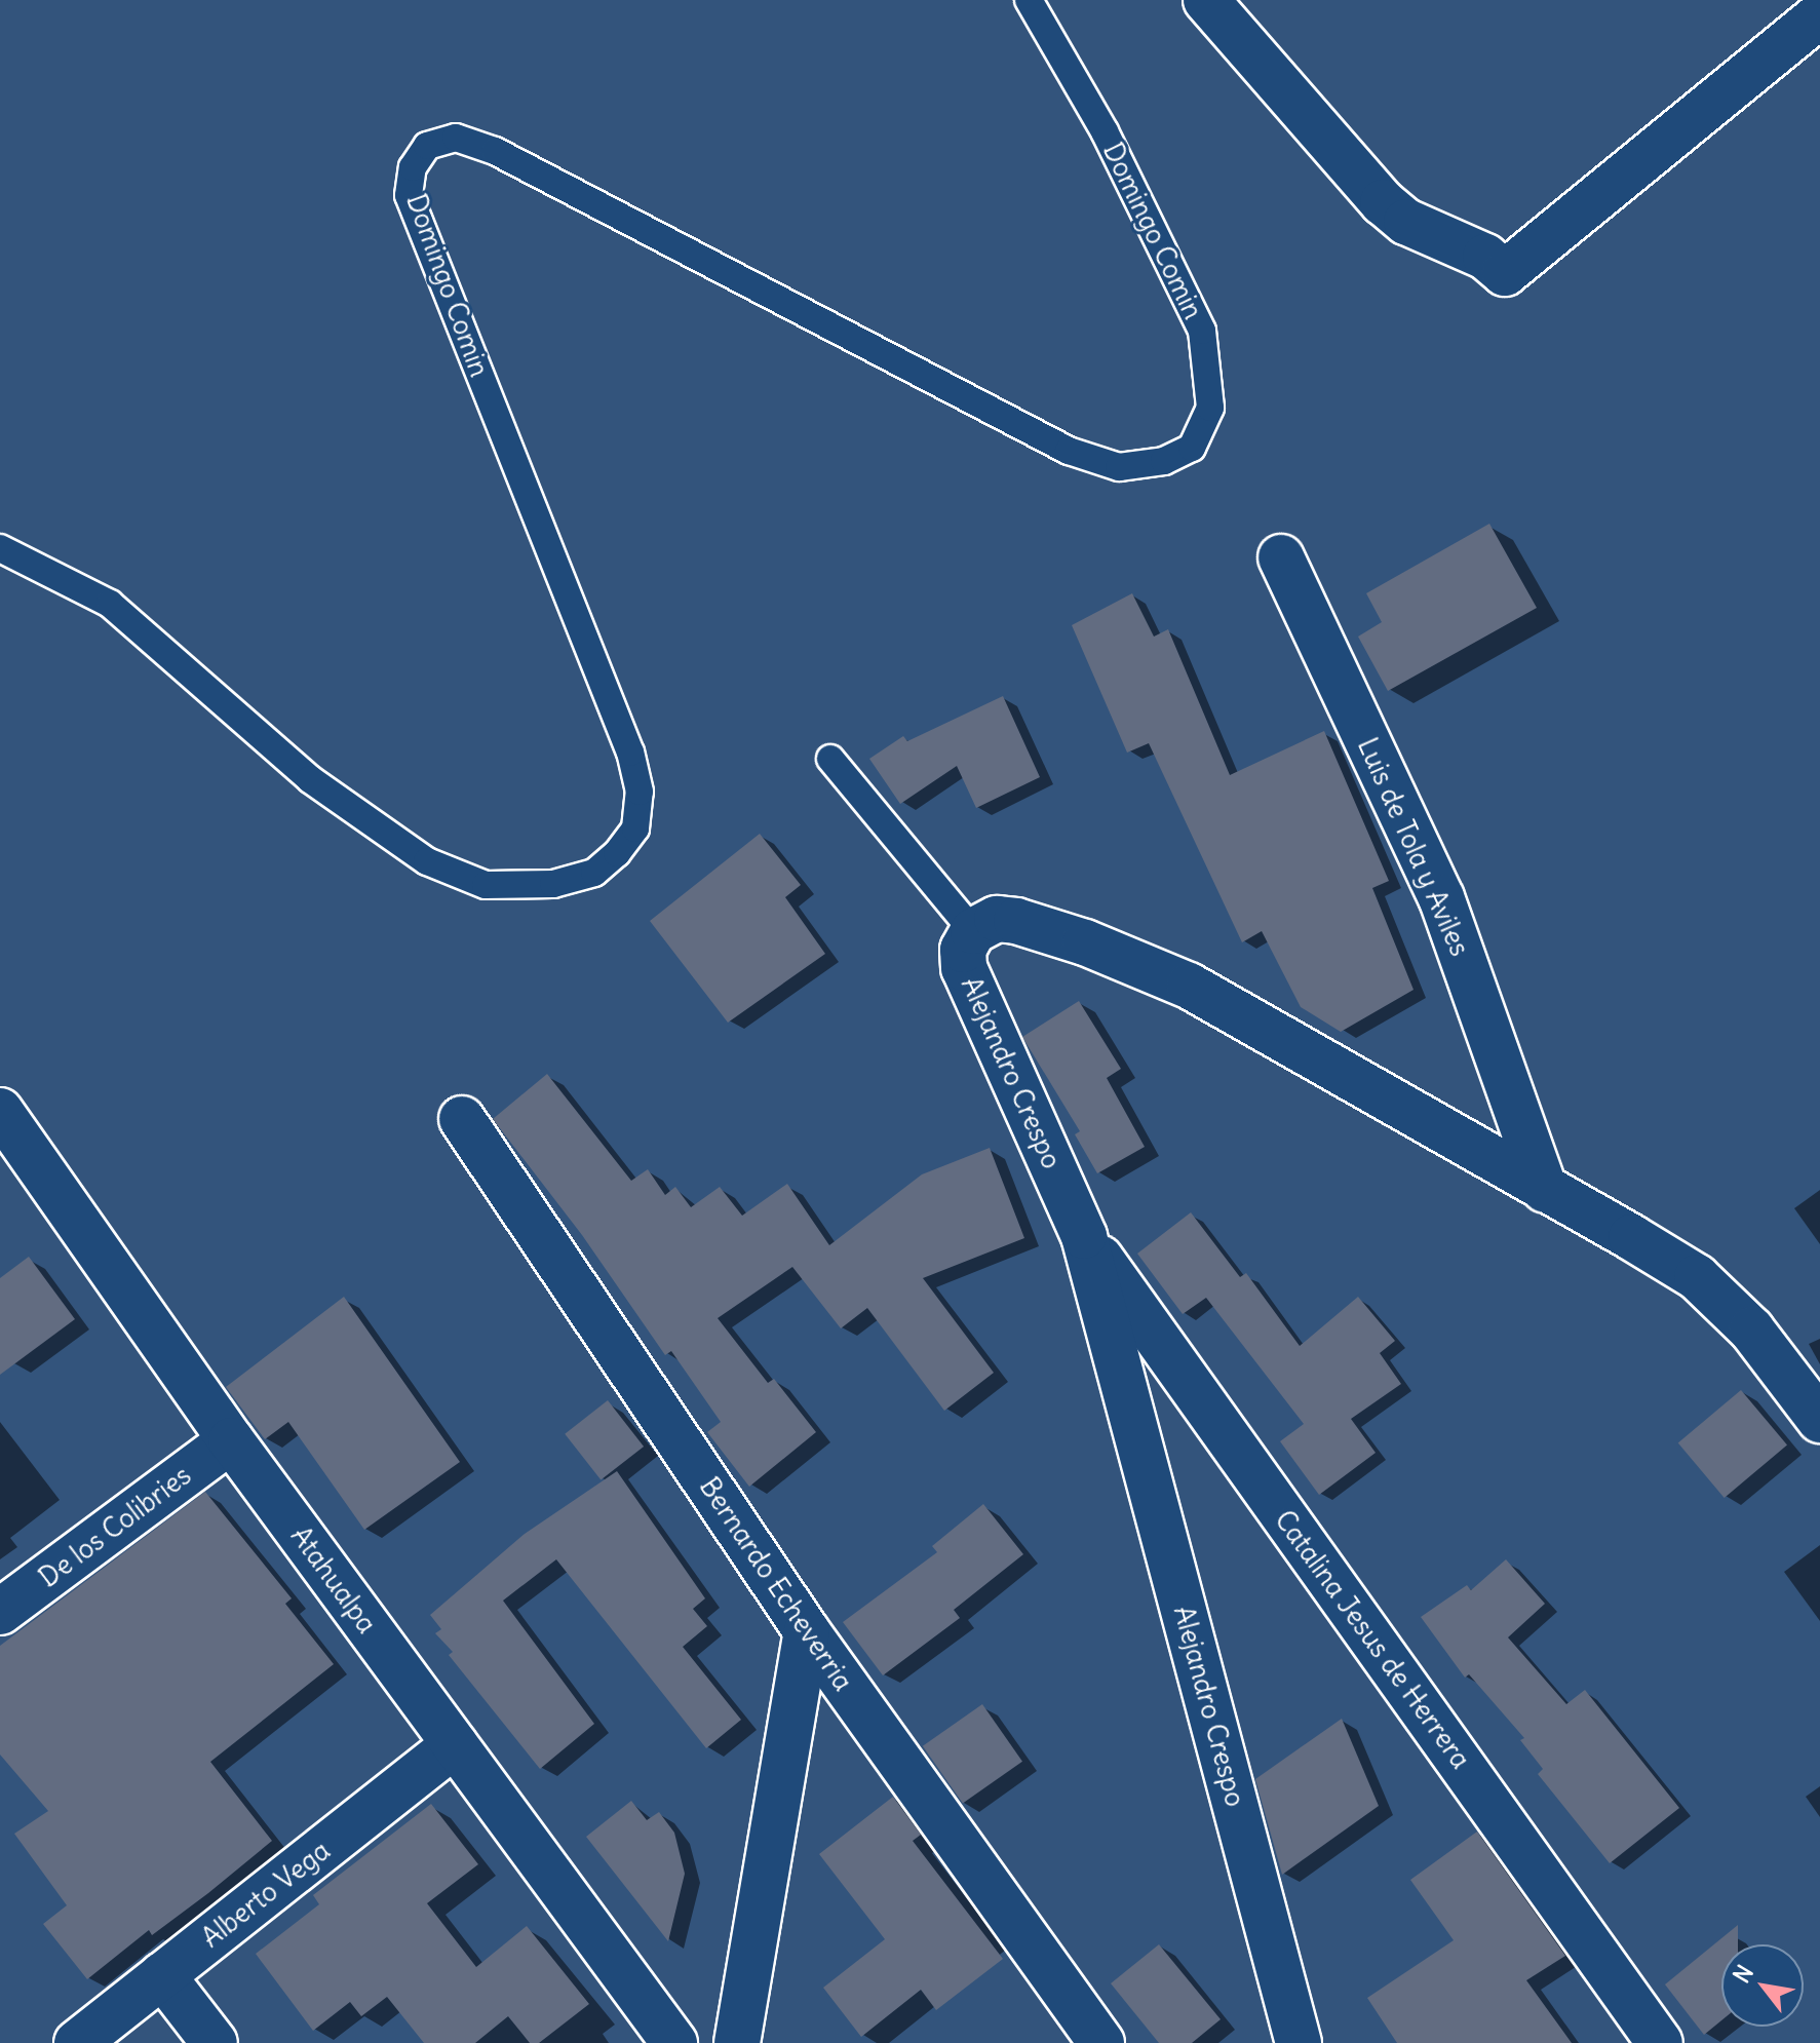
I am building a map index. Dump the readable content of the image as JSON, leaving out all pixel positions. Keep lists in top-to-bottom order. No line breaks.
{"streets":{"street":["Luis de Tola y Aviles","Alejandro Crespo","De los Colibries","Atahualpa","Bernardo Echeverria","Catalina Jesus de Herrera","Alberto Vega"],"lane":["Domingo Comin"]},"crossings":[["Alejandro Crespo","Catalina Jesus de Herrera"],["De los Colibries","Atahualpa"],["Atahualpa","Alberto Vega"]],"north":"top left"}
